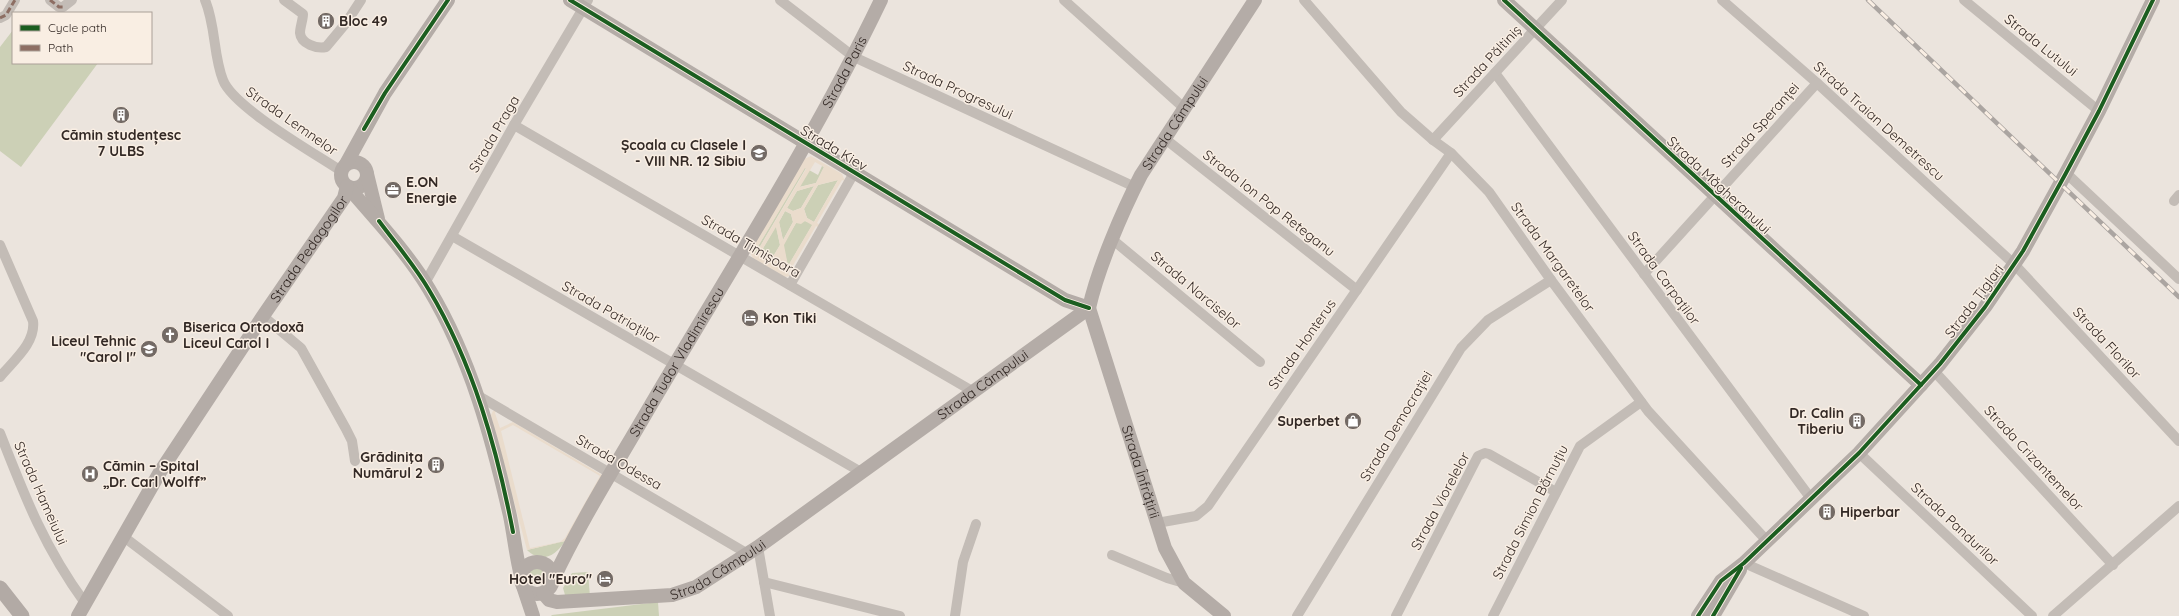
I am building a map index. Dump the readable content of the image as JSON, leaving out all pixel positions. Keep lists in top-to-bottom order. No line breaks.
{"streets":{"street":["Strada Lutului","Strada Păltiniș","Strada Paris","Strada Progresului","Strada Lemnelor","Strada Traian Demetrescu","Strada Câmpului","Strada Speranței","Strada Praga","Strada Kiev","Strada Măgheranului","Strada Ion Pop Reteganu","Strada Timișoara","Strada Pedagogilor","Strada Margaretelor","Strada Carpaților","Strada Narciselor","Strada Țiglari","Strada Patrioților","Strada Florilor","Strada Honterus","Strada Tudor Vladimirescu","Strada Democrației","Strada Crizantemelor","Strada Odessa","Strada Înfrățirii","Strada Hameiului","Strada Viorelelor","Strada Simion Bărnuțiu","Strada Pandurilor"]},"crossings":[["Strada Lutului","Strada Țiglari"],["Strada Păltiniș","Strada Măgheranului"],["Strada Păltiniș","Strada Margaretelor"],["Strada Păltiniș","Strada Carpaților"],["Strada Paris","Strada Progresului"],["Strada Paris","Strada Kiev"],["Strada Paris","Strada Tudor Vladimirescu"],["Strada Progresului","Strada Câmpului"],["Strada Lemnelor","Strada Pedagogilor"],["Strada Traian Demetrescu","Strada Speranței"],["Strada Traian Demetrescu","Strada Țiglari"],["Strada Traian Demetrescu","Strada Florilor"],["Strada Câmpului","Strada Kiev"],["Strada Câmpului","Strada Ion Pop Reteganu"],["Strada Câmpului","Strada Timișoara"],["Strada Câmpului","Strada Narciselor"],["Strada Câmpului","Strada Patrioților"],["Strada Câmpului","Strada Tudor Vladimirescu"],["Strada Câmpului","Strada Odessa"],["Strada Câmpului","Strada Înfrățirii"],["Strada Speranței","Strada Măgheranului"],["Strada Speranței","Strada Carpaților"],["Strada Praga","Strada Kiev"],["Strada Praga","Strada Timișoara"],["Strada Praga","Strada Patrioților"],["Strada Kiev","Strada Tudor Vladimirescu"],["Strada Kiev","Strada Înfrățirii"],["Strada Măgheranului","Strada Țiglari"],["Strada Ion Pop Reteganu","Strada Honterus"],["Strada Timișoara","Strada Tudor Vladimirescu"],["Strada Pedagogilor","Strada Hameiului"],["Strada Margaretelor","Strada Țiglari"],["Strada Margaretelor","Strada Honterus"],["Strada Margaretelor","Strada Democrației"],["Strada Margaretelor","Strada Simion Bărnuțiu"],["Strada Carpaților","Strada Țiglari"],["Strada Țiglari","Strada Florilor"],["Strada Țiglari","Strada Crizantemelor"],["Strada Țiglari","Strada Pandurilor"],["Strada Patrioților","Strada Tudor Vladimirescu"],["Strada Honterus","Strada Înfrățirii"],["Strada Tudor Vladimirescu","Strada Odessa"],["Strada Viorelelor","Strada Simion Bărnuțiu"]],"places":{"building":["Bloc 49","Cămin studențesc 7 ULBS","Dr. Calin Tiberiu","Grădiniţa Numărul 2","Hiperbar"],"school or university":["Școala cu Clasele I - VIII NR. 12 Sibiu","Liceul Tehnic \"Carol I\""],"office":["E.ON Energie"],"hotel":["Kon Tiki","Hotel \"Euro\""],"church":["Biserica Ortodoxă Liceul Carol I"],"shop":["Superbet"],"hospital":["Cămin – Spital „Dr. Carl Wolff”"]},"legend":["Cycle path","Path"]}
